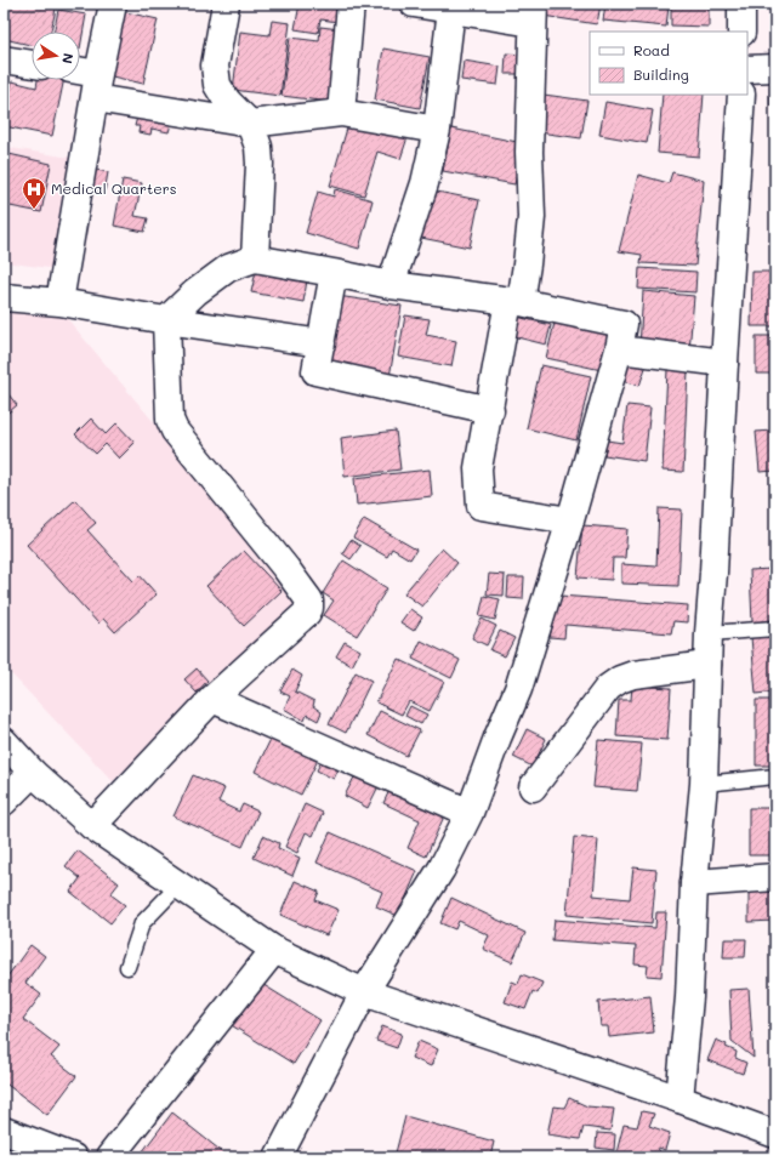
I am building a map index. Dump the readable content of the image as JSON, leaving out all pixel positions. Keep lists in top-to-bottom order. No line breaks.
{"places":{"hospital":["Medical Quarters"]},"legend":["Road","Building"],"north":"right"}
